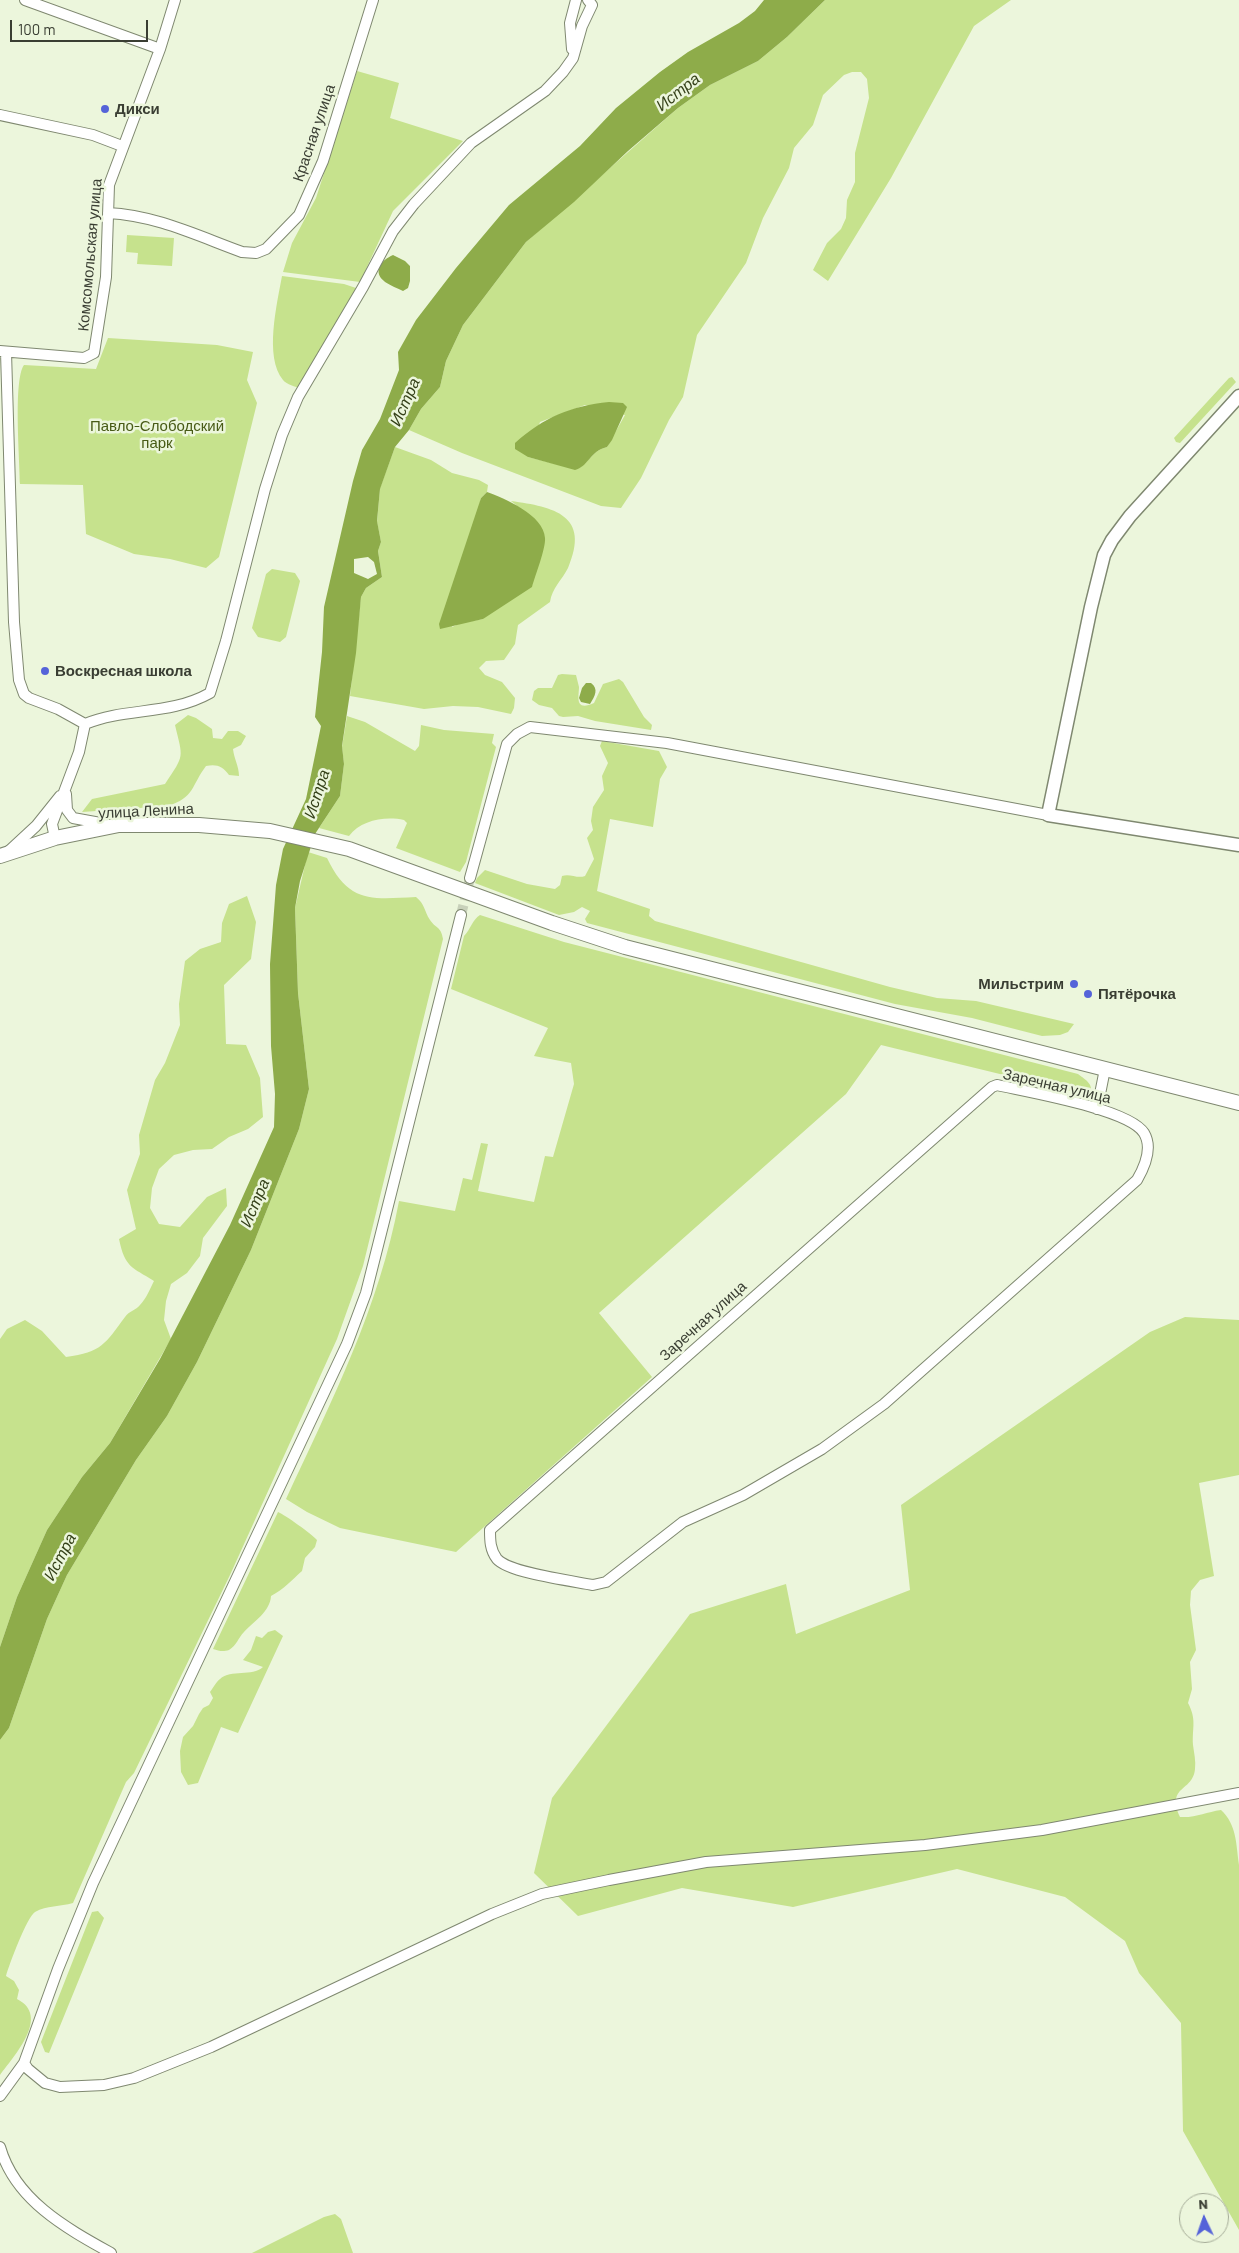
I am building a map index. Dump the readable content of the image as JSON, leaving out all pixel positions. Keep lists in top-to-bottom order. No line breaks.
{"streets":{"main road":["улица Ленина"],"street":["Красная улица","Комсомольская улица","Заречная улица"]},"crossings":[["Красная улица","Комсомольская улица"]],"water":["Истра"],"parks":["Павло-Слободский парк"],"places":["Дикси","Воскресная школа","Мильстрим","Пятёрочка"],"scale_bar":"100 m","north":"top"}
